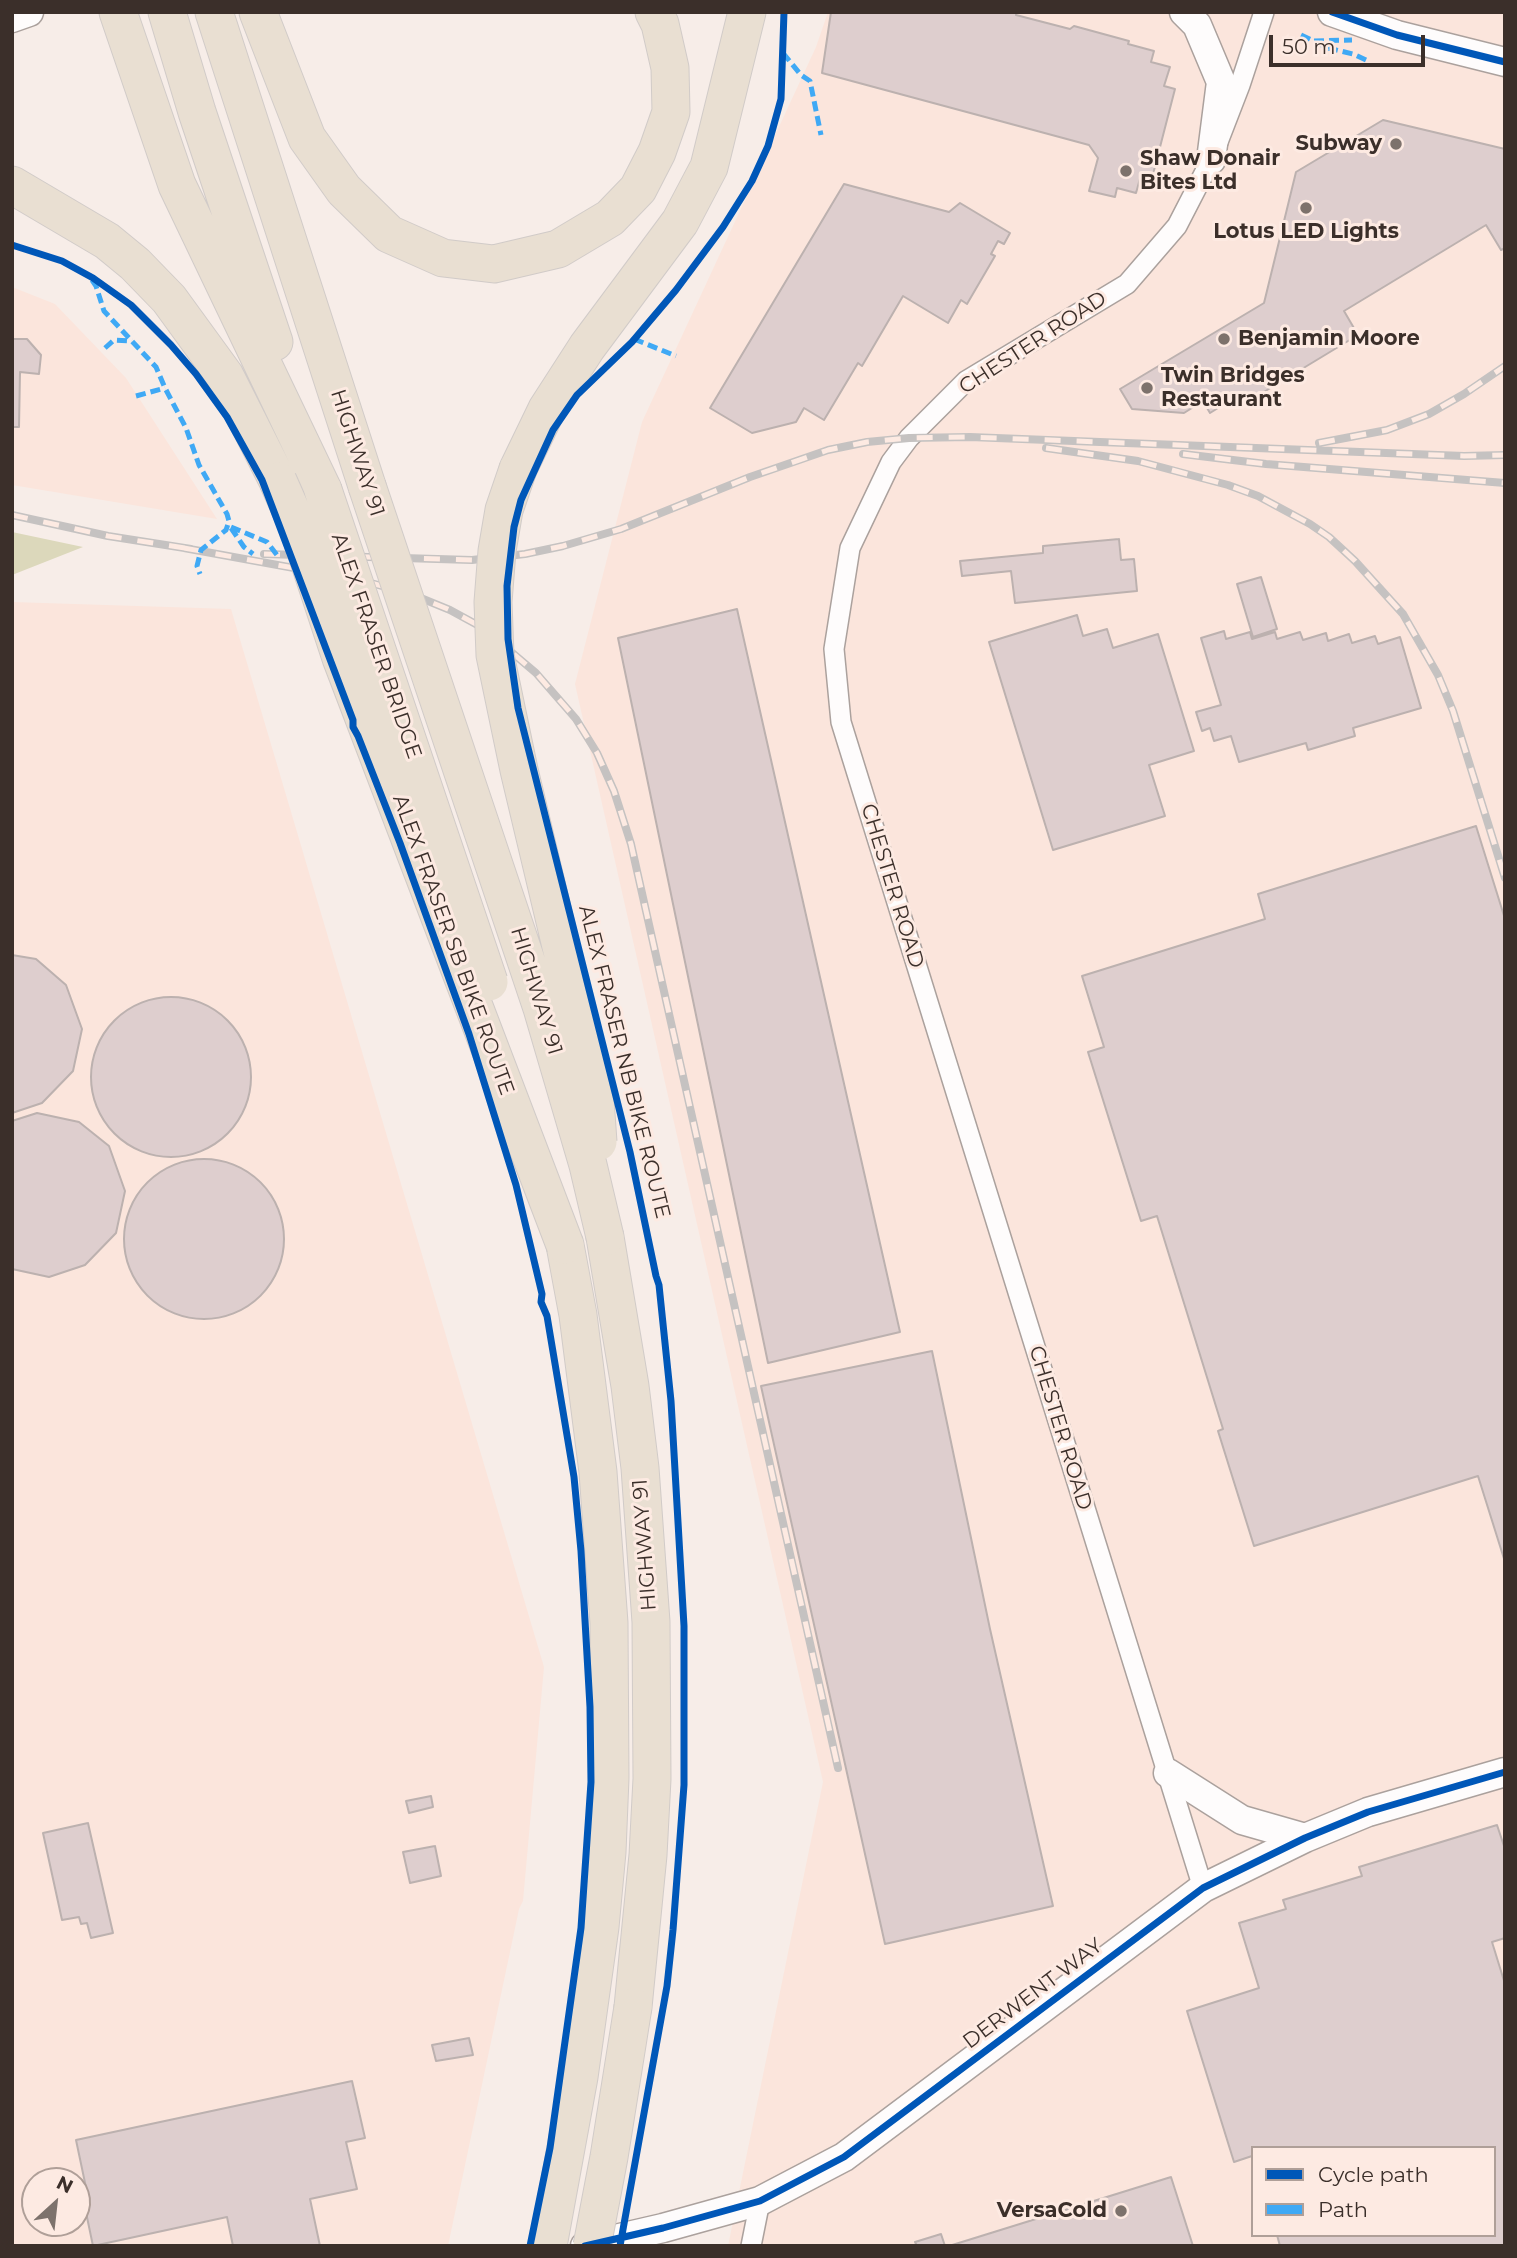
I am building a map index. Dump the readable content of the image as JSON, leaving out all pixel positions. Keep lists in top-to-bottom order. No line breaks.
{"streets":{"highway":["HIGHWAY 91","ALEX FRASER BRIDGE"],"street":["CHESTER ROAD","DERWENT WAY"],"cycle path":["ALEX FRASER SB BIKE ROUTE","ALEX FRASER NB BIKE ROUTE"]},"crossings":[["CHESTER ROAD","DERWENT WAY"],["HIGHWAY 91","ALEX FRASER BRIDGE"]],"places":["Subway","Shaw Donair Bites Ltd","Lotus LED Lights","Benjamin Moore","Twin Bridges Restaurant","VersaCold"],"legend":["Cycle path","Path"],"scale_bar":"50 m","north":"top right"}
